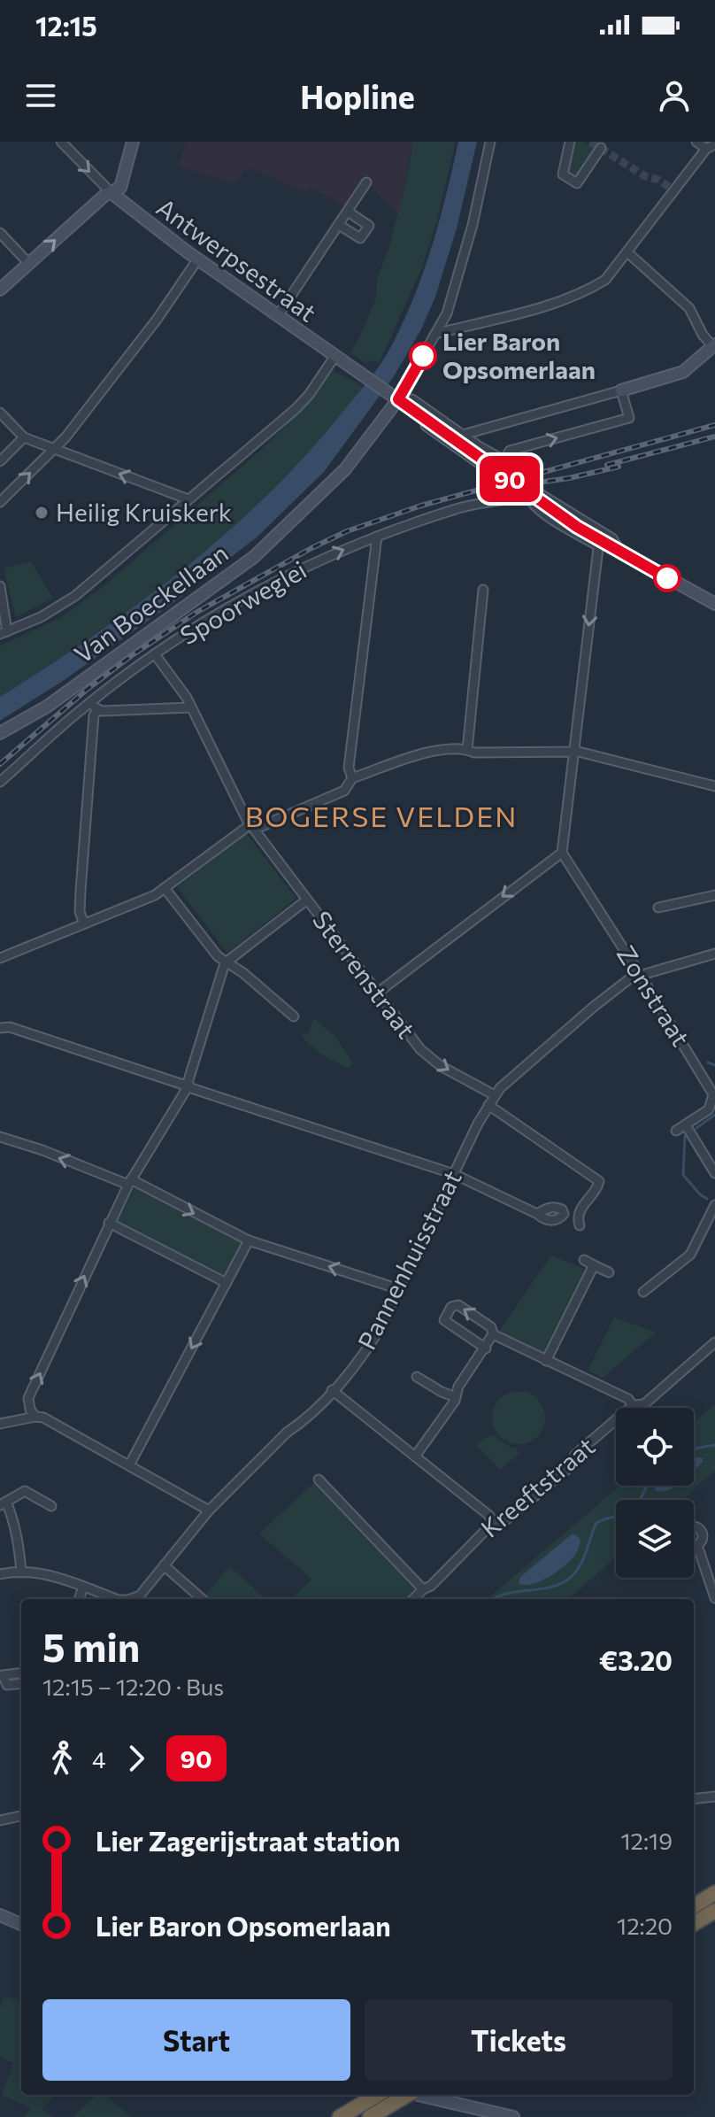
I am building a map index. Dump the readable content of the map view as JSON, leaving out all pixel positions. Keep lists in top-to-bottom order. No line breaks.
{"streets":{"street":["Antwerpsestraat","Spoorweglei","Van Boeckellaan","Sterrenstraat","Zonstraat","Pannenhuisstraat","Kreeftstraat"]},"crossings":[["Antwerpsestraat","Van Boeckellaan"],["Spoorweglei","Sterrenstraat"],["Sterrenstraat","Pannenhuisstraat"],["Zonstraat","Pannenhuisstraat"]],"one_way":["Spoorweglei"],"districts":["BOGERSE VELDEN"],"places":["Lier Baron Opsomerlaan","Heilig Kruiskerk"],"lines":["bus line 90"],"page":{"status":"12:15","header":"Hopline","on_map":"90","heading":["5 min","12:15 – 12:20 · Bus","€3.20"],"legs":["4","90"],"list":[{"name":"Lier Zagerijstraat station","value":"12:19"},{"name":"Lier Baron Opsomerlaan","value":"12:20"}],"buttons":["Start","Tickets"]}}
